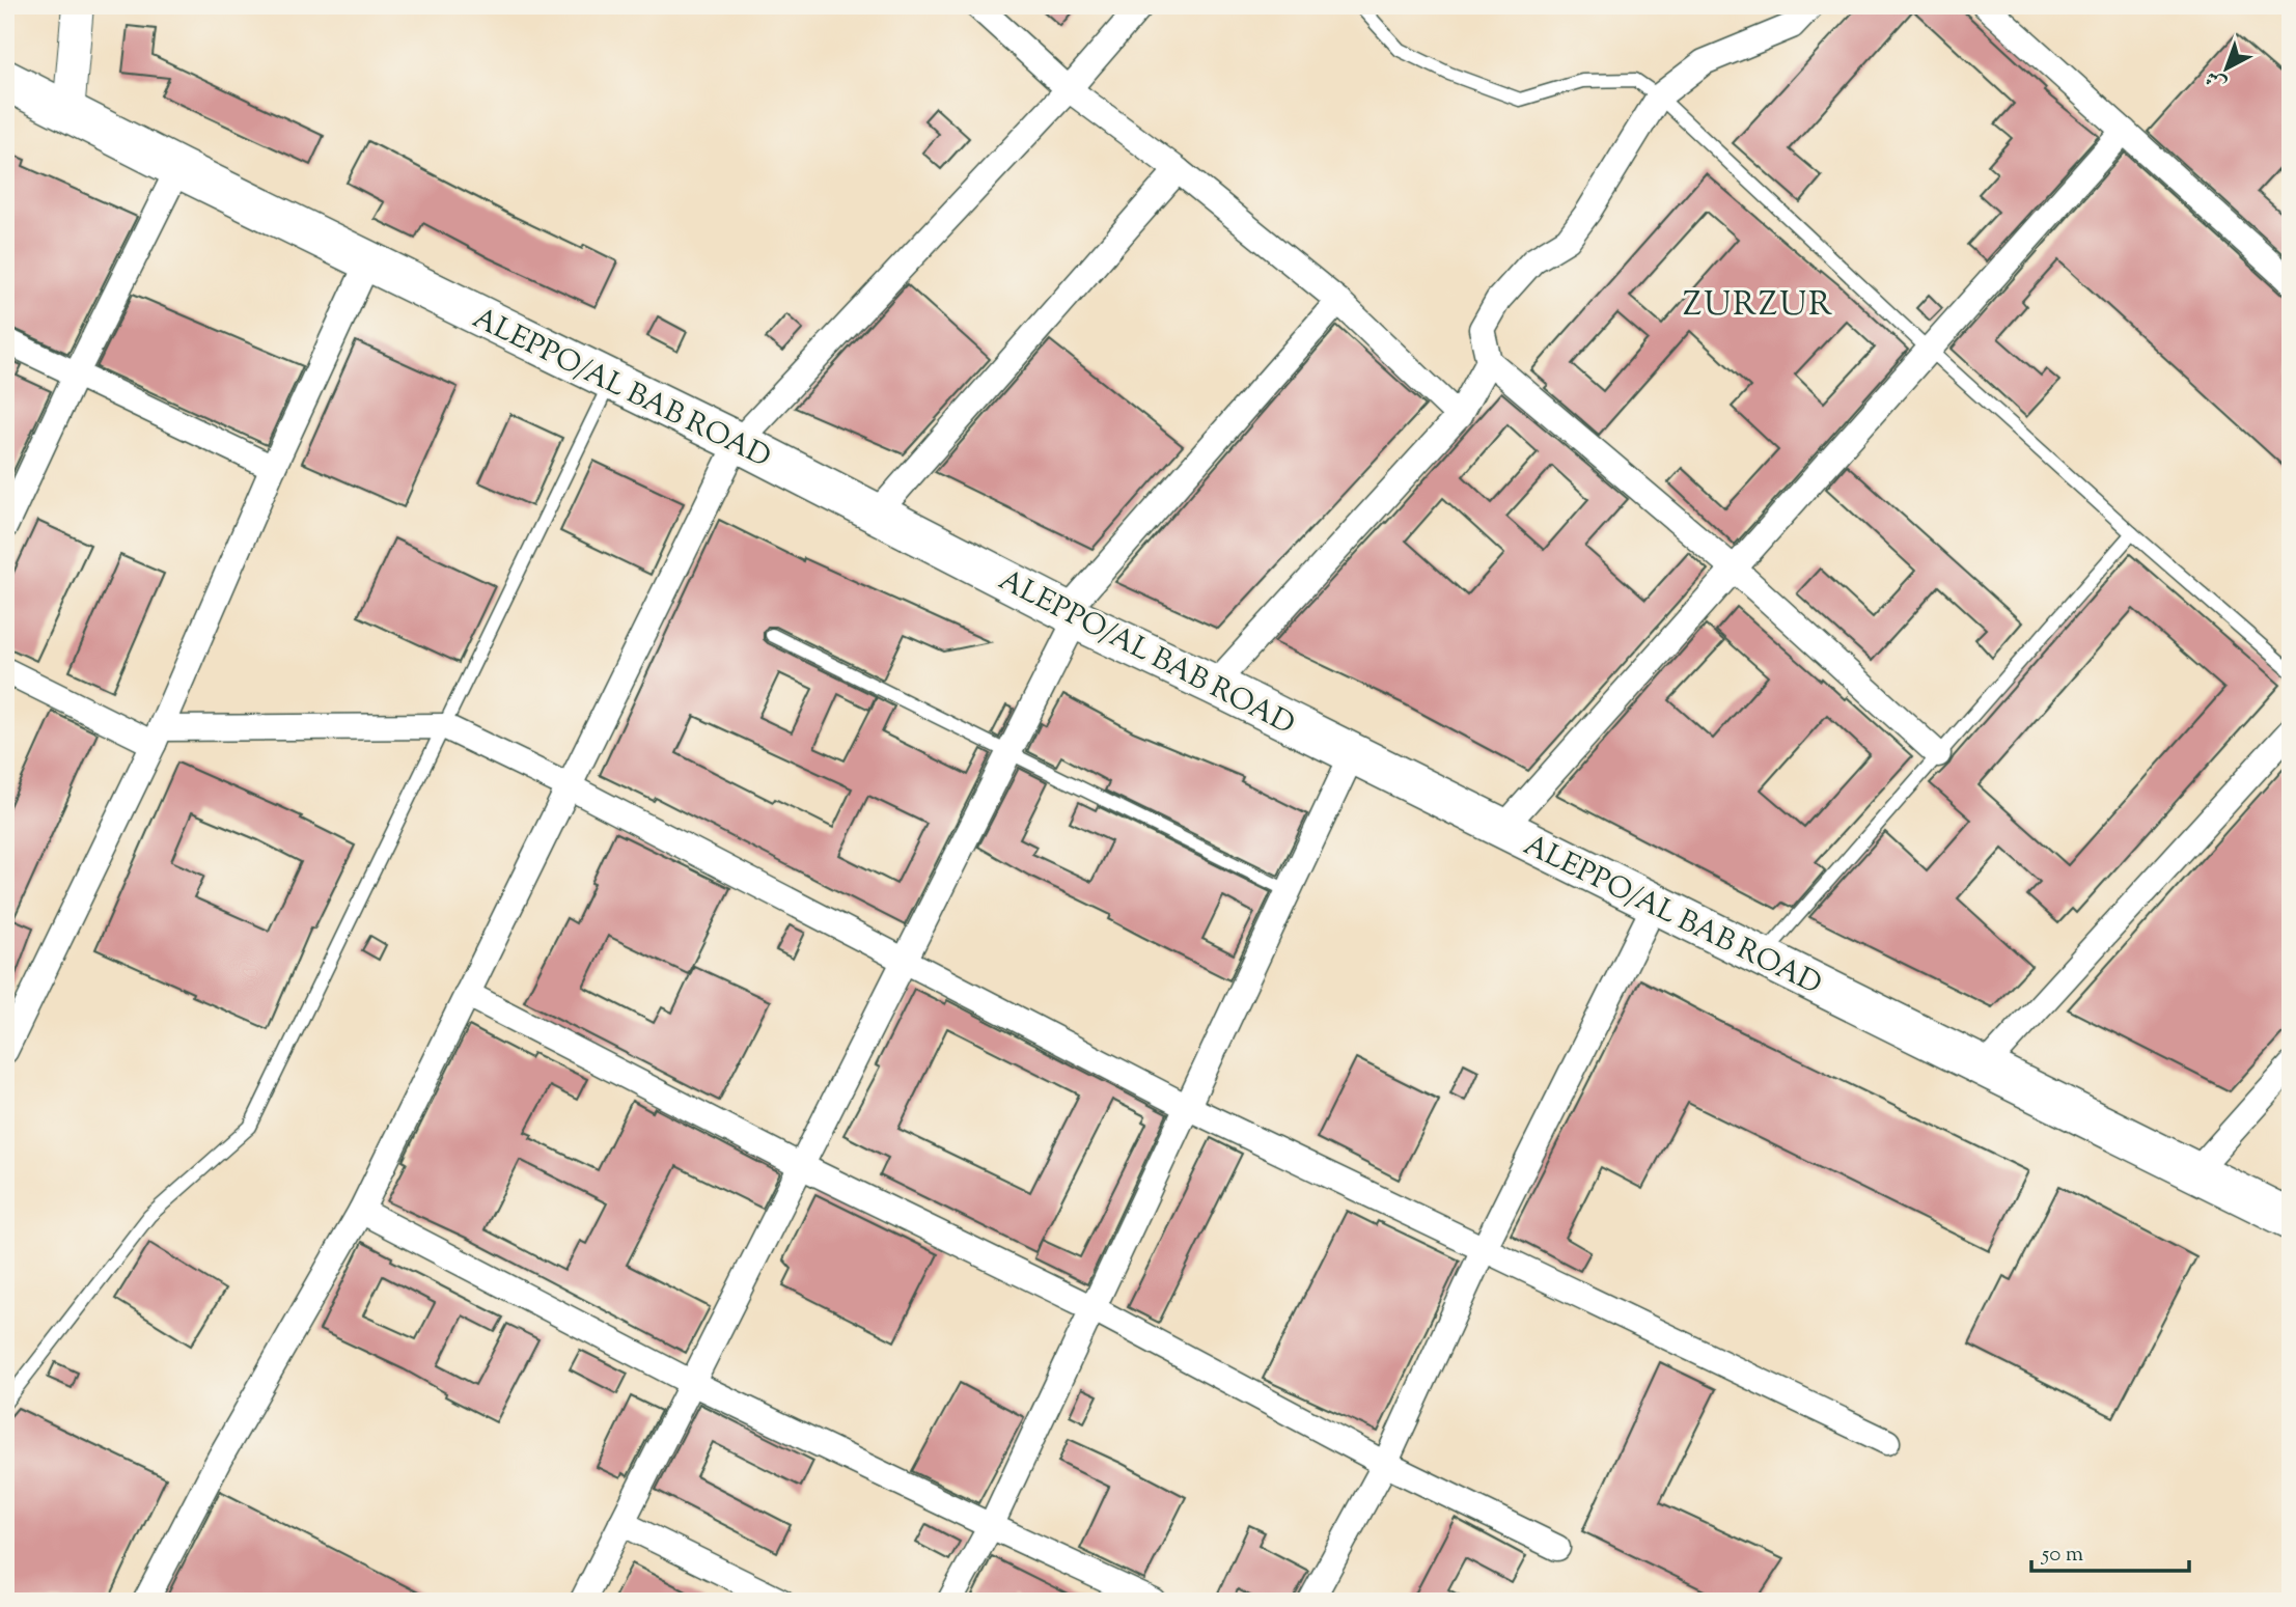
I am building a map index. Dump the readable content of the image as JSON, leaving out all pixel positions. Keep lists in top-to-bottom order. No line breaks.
{"streets":{"main road":["ALEPPO/AL BAB ROAD"]},"districts":["ZURZUR"],"scale_bar":"50 m","north":"bottom left"}
